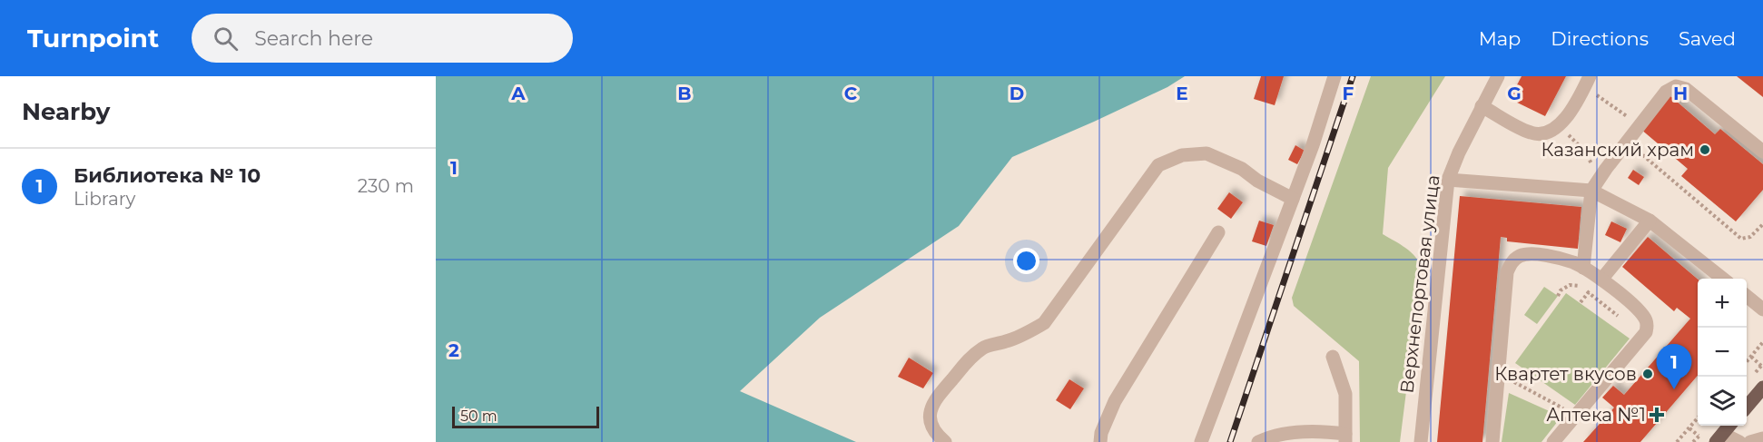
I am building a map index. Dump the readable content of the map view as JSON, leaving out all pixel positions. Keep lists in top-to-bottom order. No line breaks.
{"streets":{"lane":["Верхнепортовая улица"]},"places":{"other":["Казанский храм","Квартет вкусов"],"health":["Аптека №1"]},"scale_bar":"50 m","page":{"header":"Turnpoint","search":"Search here","nav":["Map","Directions","Saved"],"heading":"Nearby","list":[{"mark":"1","name":"Библиотека № 10","note":"Library","value":"230 m"}],"map_buttons":["+","−"],"pins":"1","scale":"50 m"},"grid":{"columns":["A","B","C","D","E","F","G","H"],"rows":["1","2"]}}
